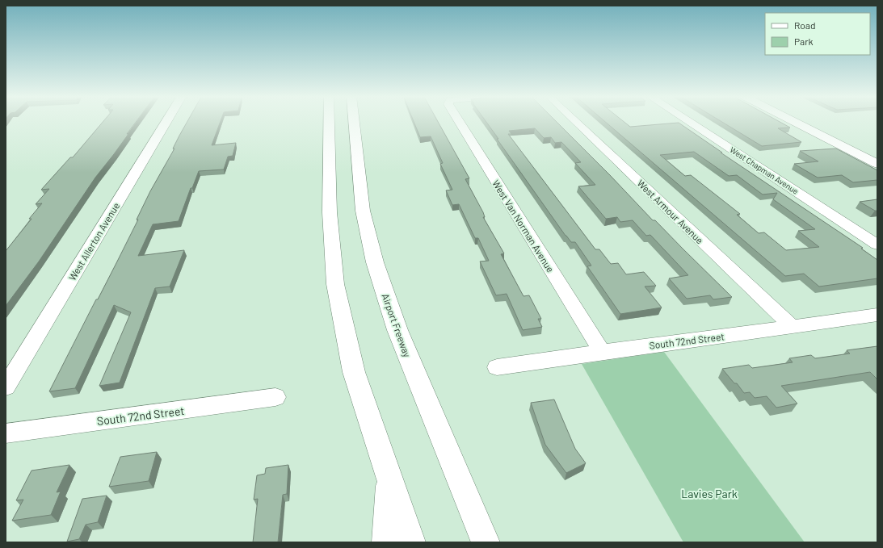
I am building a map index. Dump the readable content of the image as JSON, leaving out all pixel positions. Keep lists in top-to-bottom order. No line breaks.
{"streets":{"main road":["Airport Freeway"],"street":["West Chapman Avenue","West Armour Avenue","West Van Norman Avenue","West Allerton Avenue","South 72nd Street"]},"crossings":[["West Armour Avenue","South 72nd Street"],["West Van Norman Avenue","South 72nd Street"]],"parks":["Lavies Park"],"legend":["Road","Park"]}
